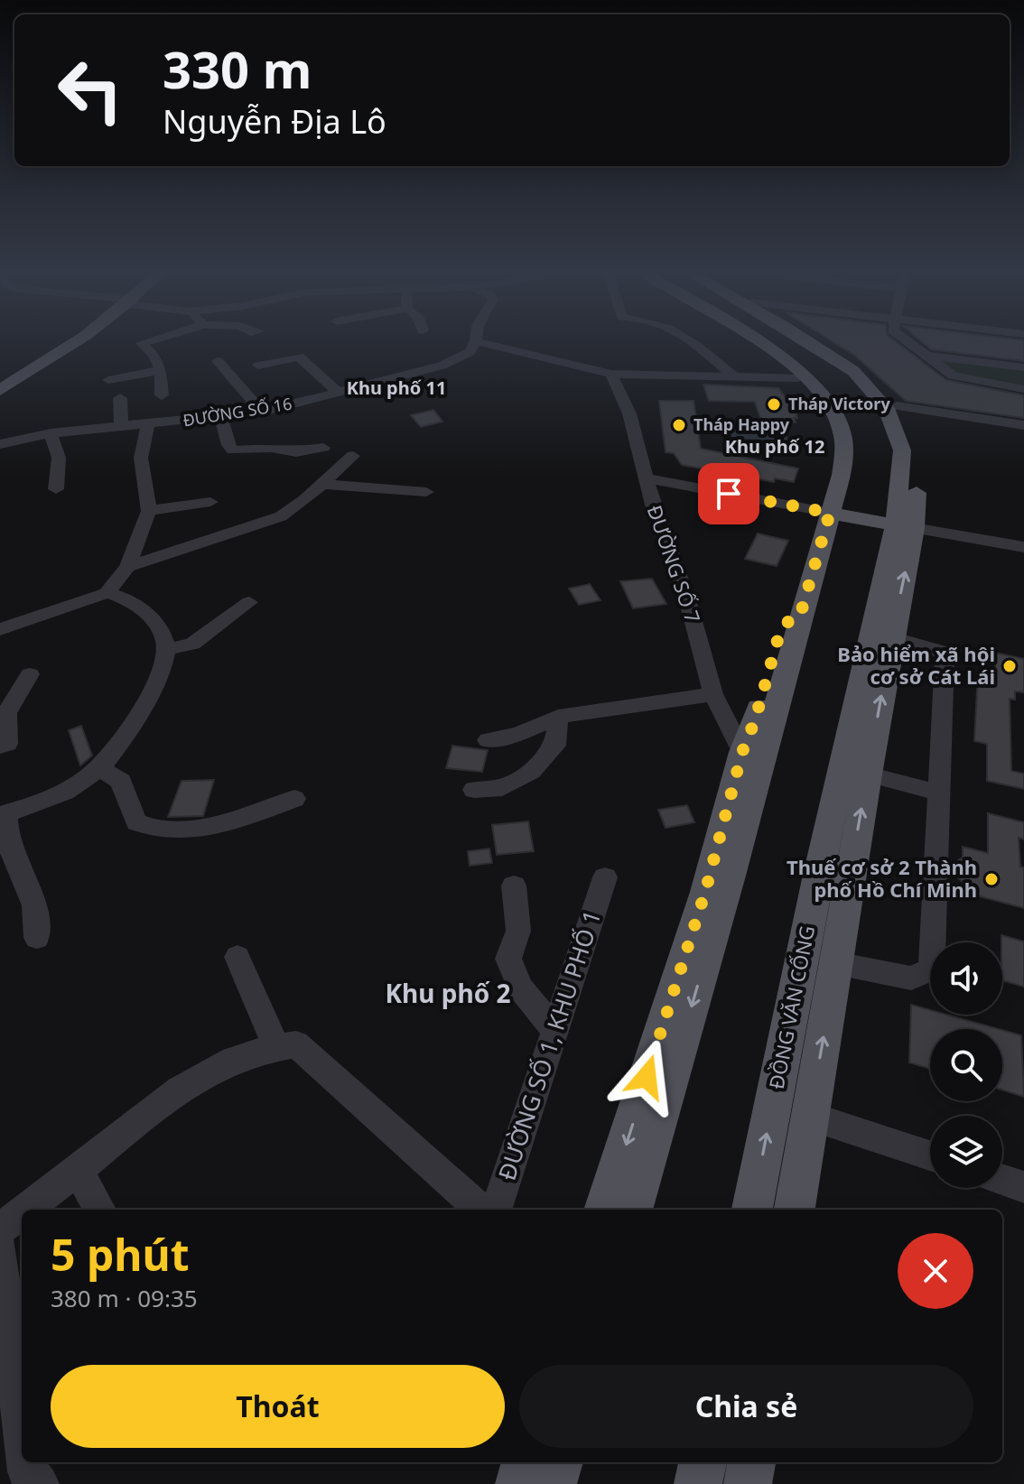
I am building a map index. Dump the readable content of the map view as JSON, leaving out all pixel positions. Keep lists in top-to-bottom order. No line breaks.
{"streets":{"main road":["ĐỒNG VĂN CỐNG"],"street":["ĐƯỜNG SỐ 16","ĐƯỜNG SỐ 7","ĐƯỜNG SỐ 1, KHU PHỐ 1"]},"districts":["Khu phố 11","Khu phố 12","Khu phố 2"],"places":["Tháp Victory","Tháp Happy","Bảo hiểm xã hội cơ sở Cát Lái","Thuế cơ sở 2 Thành phố Hồ Chí Minh"],"page":{"turn":["330 m","Nguyễn Địa Lô"],"heading":["5 phút","380 m · 09:35"],"buttons":["Thoát","Chia sẻ"]}}
